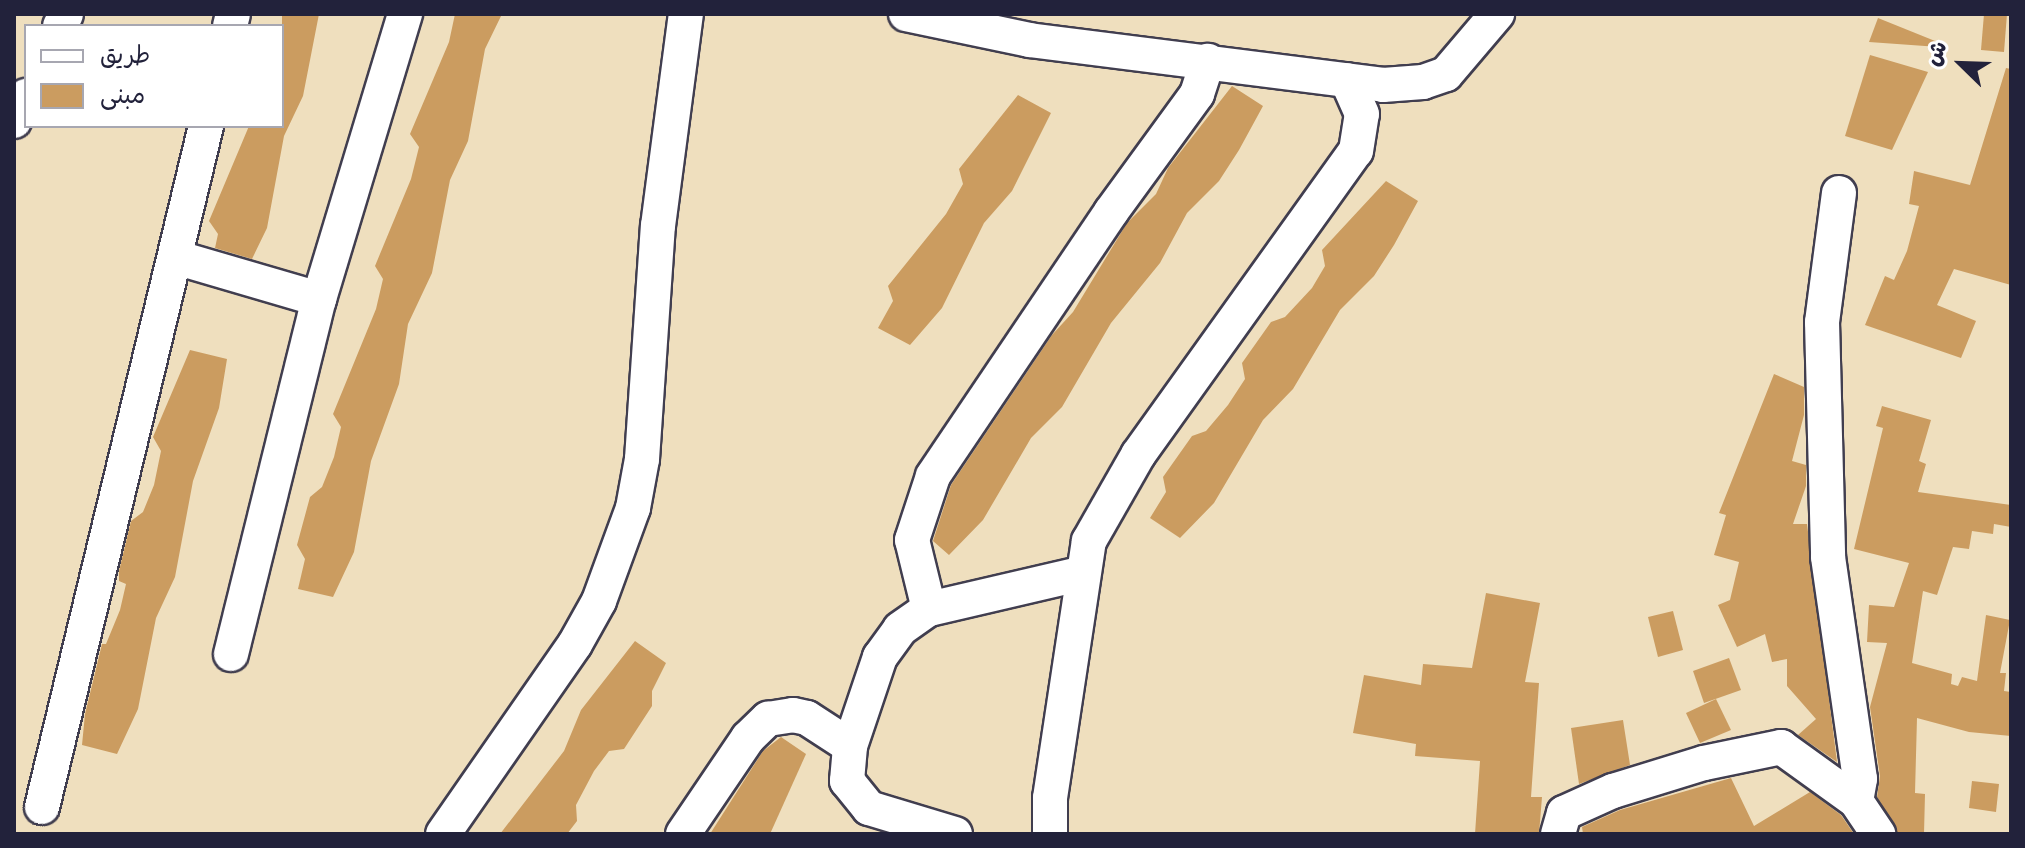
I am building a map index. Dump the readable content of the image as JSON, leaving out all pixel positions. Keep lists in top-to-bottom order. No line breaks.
{"legend":["طريق","مبنى"],"north":"top left"}
